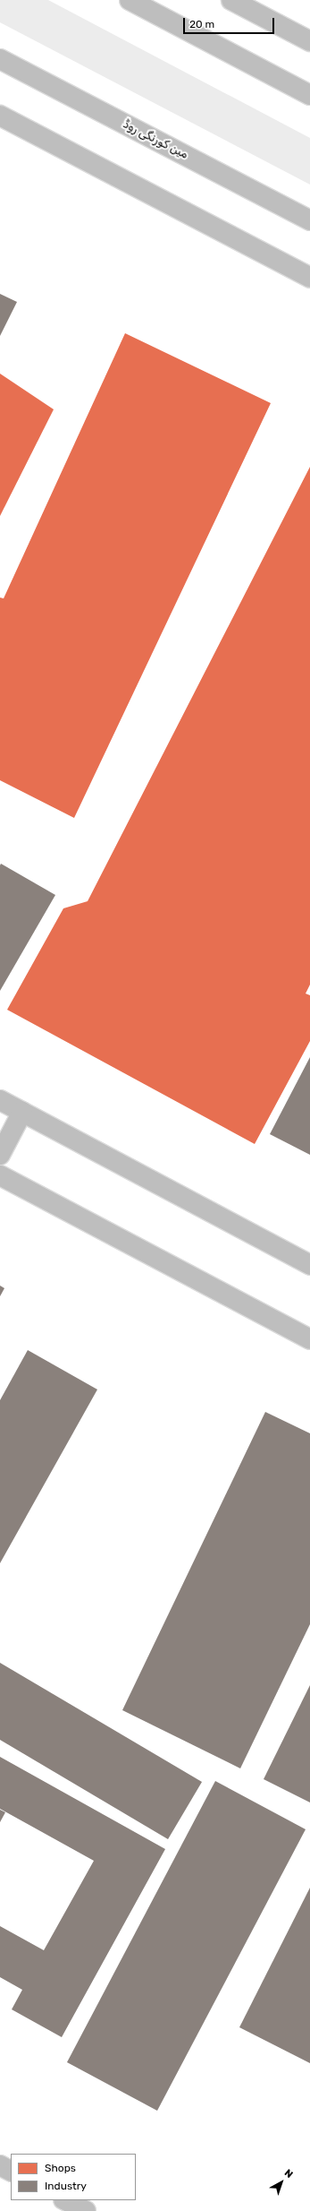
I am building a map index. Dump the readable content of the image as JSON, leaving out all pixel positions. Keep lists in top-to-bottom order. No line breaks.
{"streets":{"street":["مین کورنگی روڈ"]},"legend":["Shops","Industry"],"scale_bar":"20 m","north":"top right"}
